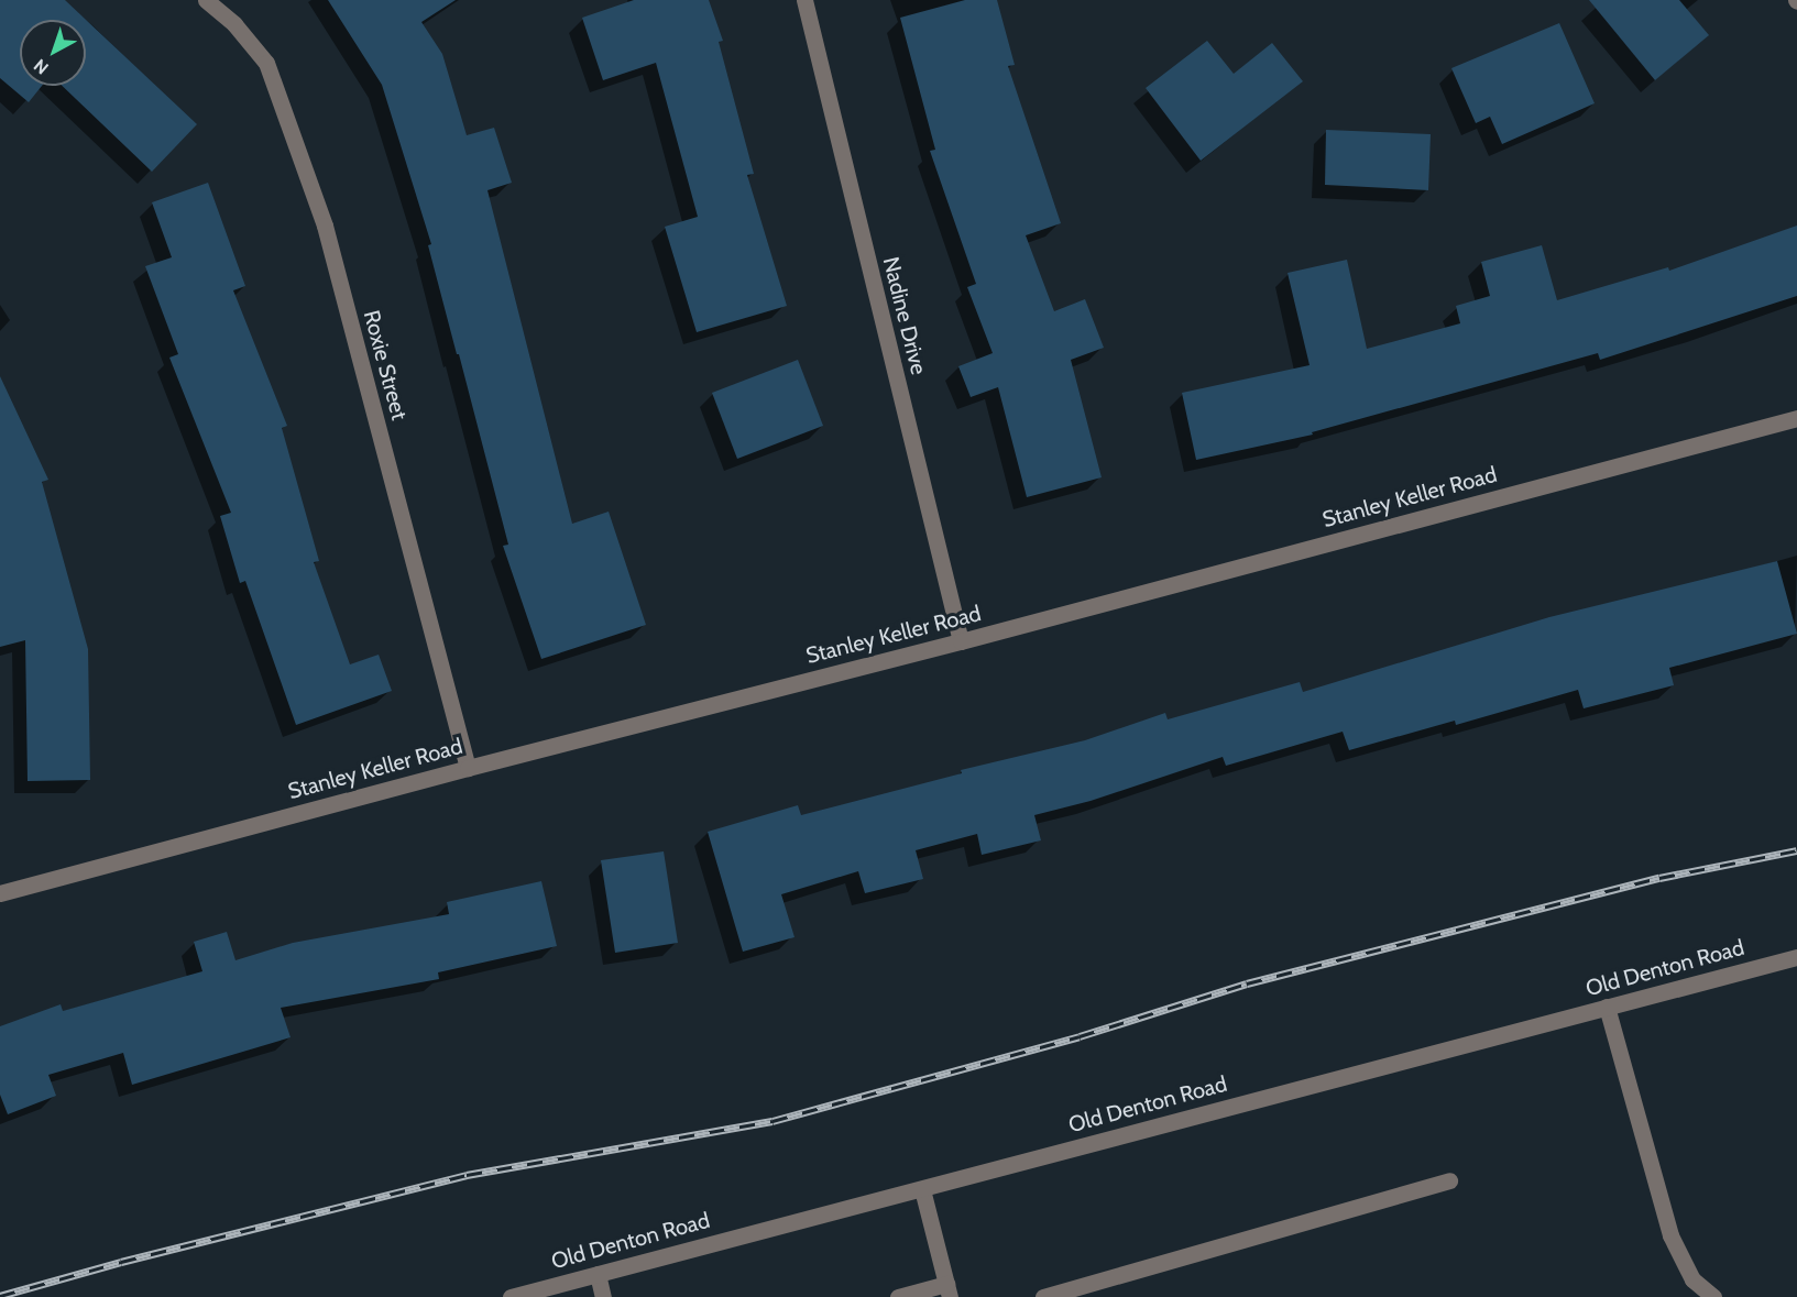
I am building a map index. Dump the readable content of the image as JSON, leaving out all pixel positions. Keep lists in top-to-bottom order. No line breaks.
{"streets":{"street":["Nadine Drive","Roxie Street","Stanley Keller Road","Old Denton Road"]},"crossings":[["Nadine Drive","Stanley Keller Road"],["Roxie Street","Stanley Keller Road"]],"north":"bottom left"}
